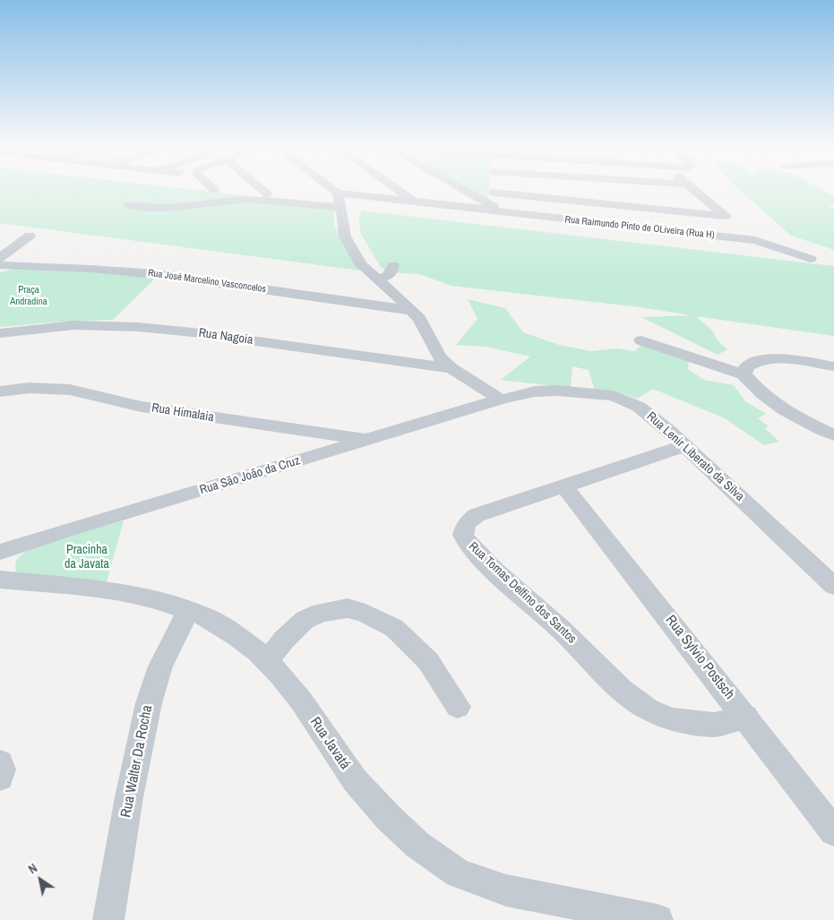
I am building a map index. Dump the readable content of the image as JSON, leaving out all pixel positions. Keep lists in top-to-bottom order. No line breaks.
{"streets":{"street":["Rua Raimundo Pinto de OLiveira (Rua H)","Rua José Marcelino Vasconcelos","Rua Nagoia","Rua Himalaia","Rua Lenir Liberato da Silva","Rua São João da Cruz","Rua Tomas Delfino dos Santos","Rua Sylvio Postsch","Rua Javatá","Rua Walter Da Rocha"]},"crossings":[["Rua Himalaia","Rua São João da Cruz"],["Rua Lenir Liberato da Silva","Rua São João da Cruz"],["Rua Lenir Liberato da Silva","Rua Tomas Delfino dos Santos"],["Rua Tomas Delfino dos Santos","Rua Sylvio Postsch"],["Rua Javatá","Rua Walter Da Rocha"]],"parks":["Praça Andradina","Pracinha da Javata"],"north":"top left"}
